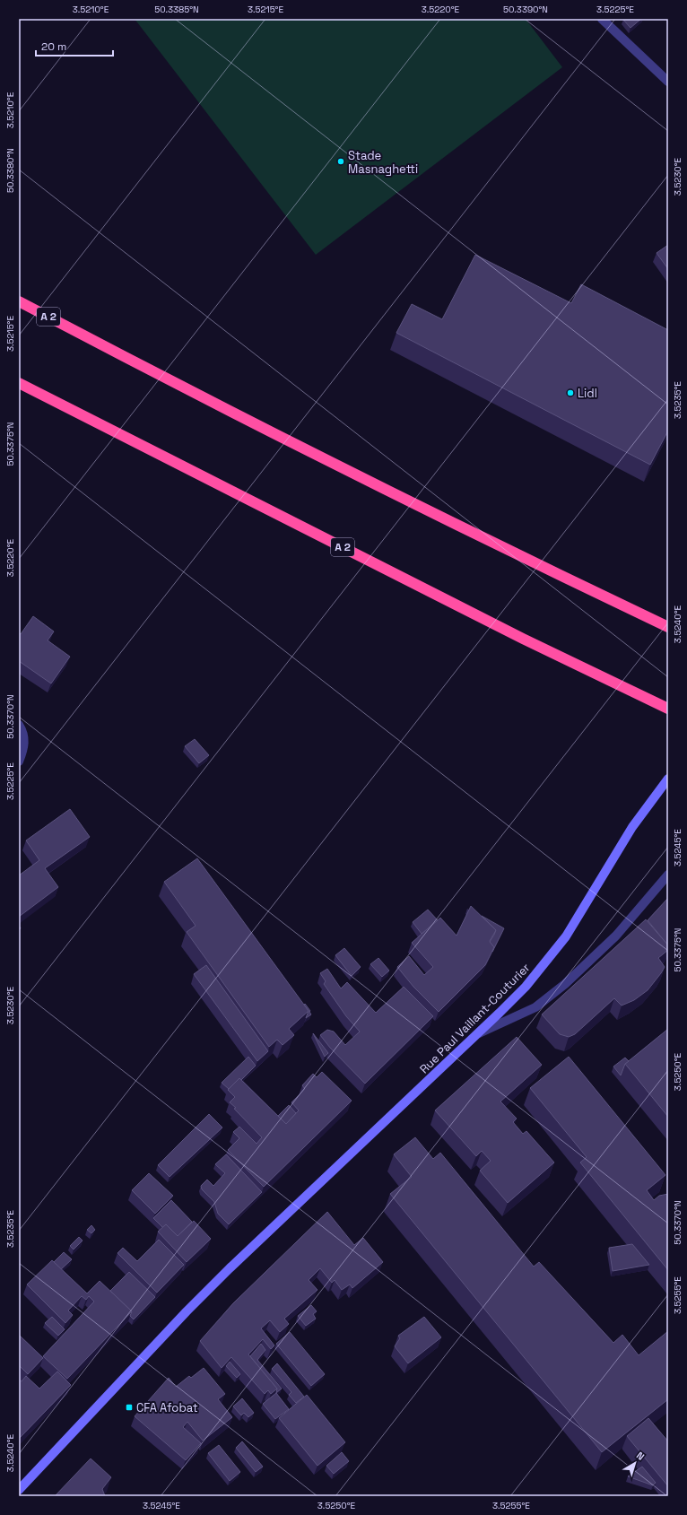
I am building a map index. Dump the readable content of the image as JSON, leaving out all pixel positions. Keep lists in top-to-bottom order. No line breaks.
{"streets":{"highway":["A 2"],"street":["Rue Paul Vaillant-Couturier"]},"places":{"other":["Stade Masnaghetti","Lidl"],"transit":["CFA Afobat"]},"scale_bar":"20 m","north":"top right","coordinates":["3.5210°E","50.3385°N","3.5215°E","3.5220°E","50.3390°N","3.5225°E","50.3380°N","3.5230°E","3.5235°E","50.3375°N","3.5240°E","50.3370°N","3.5245°E","3.5250°E","3.5255°E"]}
